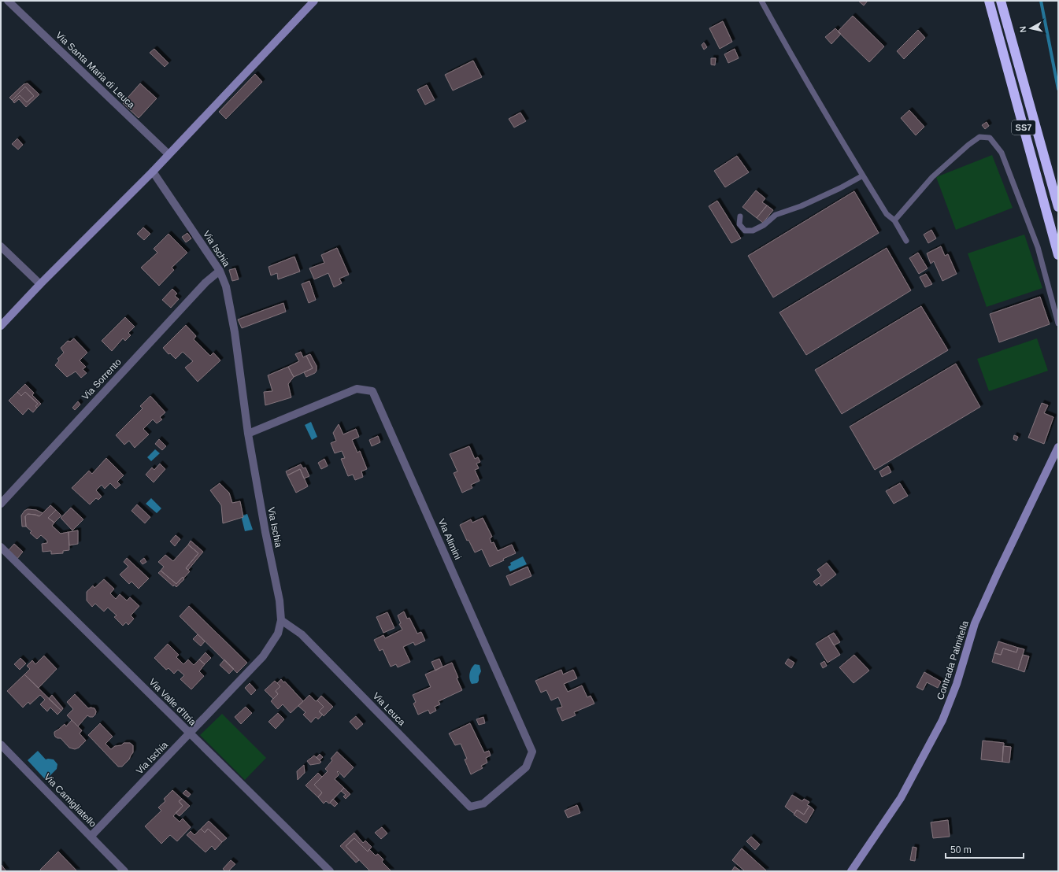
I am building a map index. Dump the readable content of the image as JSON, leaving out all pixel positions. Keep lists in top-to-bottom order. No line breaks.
{"streets":{"highway":["SS7"],"street":["Via Santa Maria di Leuca","Via Ischia","Via Sorrento","Via Alimini","Contrada Palmitella","Via Valle d'Itria","Via Leuca","Via Camigliatello"]},"crossings":[["Via Ischia","Via Sorrento"],["Via Ischia","Via Alimini"],["Via Ischia","Via Valle d'Itria"],["Via Ischia","Via Leuca"],["Via Ischia","Via Camigliatello"],["Via Alimini","Via Leuca"]],"scale_bar":"50 m","north":"left"}
